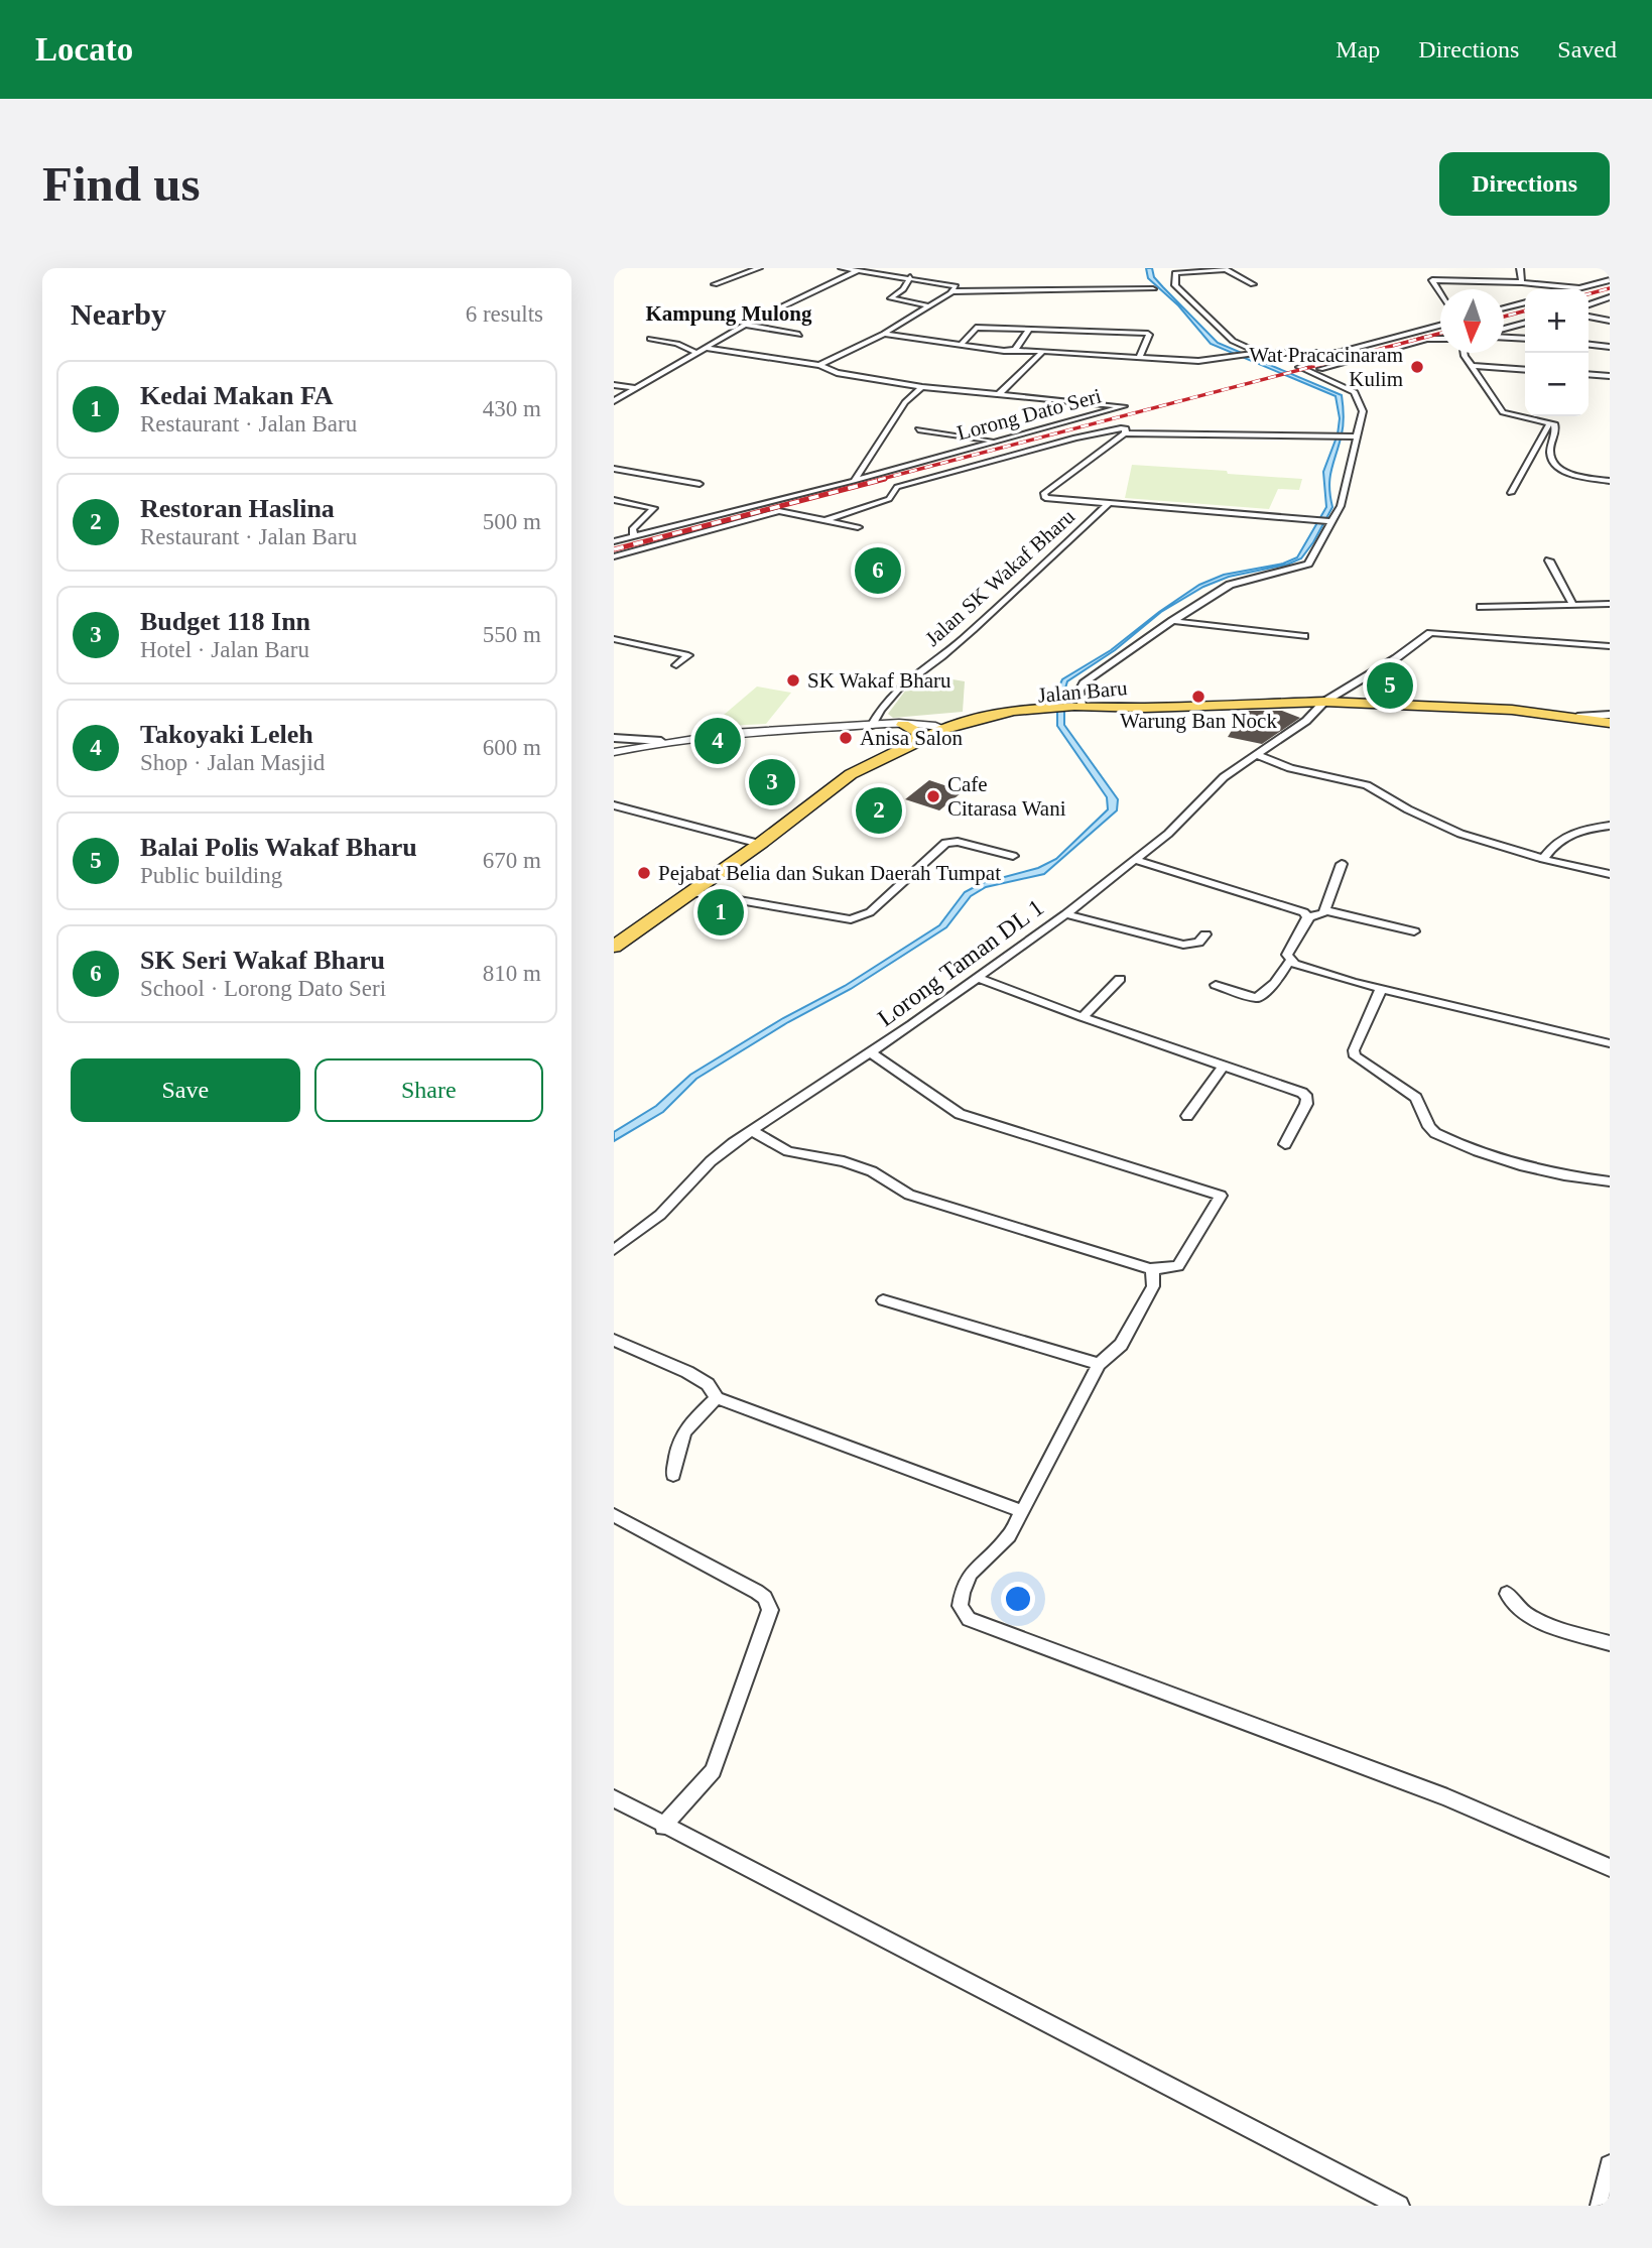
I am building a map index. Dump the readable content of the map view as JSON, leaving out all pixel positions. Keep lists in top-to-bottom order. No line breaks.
{"streets":{"main road":["Jalan Baru"],"street":["Lorong Dato Seri","Jalan SK Wakaf Bharu","Lorong Taman DL 1"]},"districts":["Kampung Mulong"],"places":["Wat Pracacinaram Kulim","SK Wakaf Bharu","Warung Ban Nock","Anisa Salon","Cafe Citarasa Wani","Pejabat Belia dan Sukan Daerah Tumpat"],"north":"bottom","page":{"header":"Locato","nav":["Map","Directions","Saved"],"buttons":["Directions",["Save","Share"]],"title":"Find us","heading":["Nearby","6 results"],"map_buttons":["+","−"],"list":[{"mark":"1","name":"Kedai Makan FA","note":"Restaurant · Jalan Baru","value":"430 m"},{"mark":"2","name":"Restoran Haslina","note":"Restaurant · Jalan Baru","value":"500 m"},{"mark":"3","name":"Budget 118 Inn","note":"Hotel · Jalan Baru","value":"550 m"},{"mark":"4","name":"Takoyaki Leleh","note":"Shop · Jalan Masjid","value":"600 m"},{"mark":"5","name":"Balai Polis Wakaf Bharu","note":"Public building","value":"670 m"},{"mark":"6","name":"SK Seri Wakaf Bharu","note":"School · Lorong Dato Seri","value":"810 m"}],"pins":["6","5","4","3","2","1"]}}
